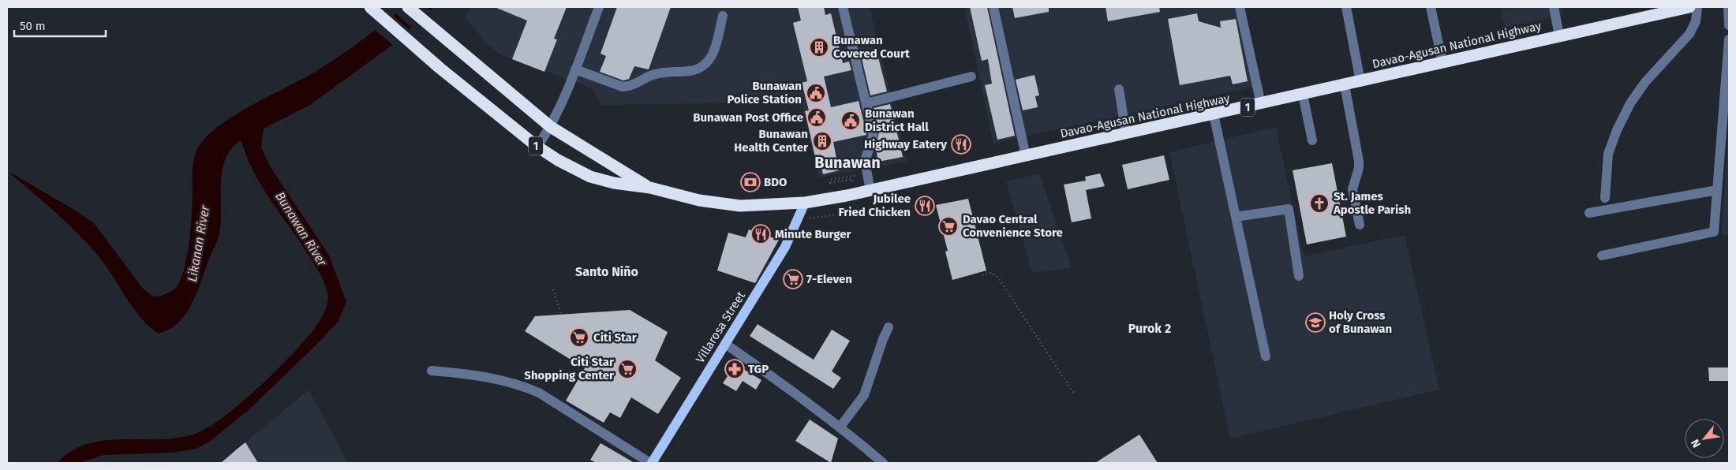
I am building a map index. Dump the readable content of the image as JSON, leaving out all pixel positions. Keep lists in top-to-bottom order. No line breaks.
{"streets":{"highway":["Davao-Agusan National Highway","1"],"main road":["Villarosa Street"]},"crossings":[["Davao-Agusan National Highway","Villarosa Street"]],"districts":["Bunawan","Santo Niño","Purok 2"],"water":["Bunawan River","Likanan River"],"places":{"building":["Bunawan Covered Court","Bunawan Health Center"],"public building":["Bunawan Police Station","Bunawan Post Office","Bunawan District Hall"],"restaurant":["Highway Eatery","Jubilee Fried Chicken","Minute Burger"],"bank":["BDO"],"church":["St. James Apostle Parish"],"supermarket":["Davao Central Convenience Store","7-Eleven","Citi Star","Citi Star Shopping Center"],"school or university":["Holy Cross of Bunawan"],"pharmacy":["TGP"]},"scale_bar":"50 m","north":"bottom left"}
